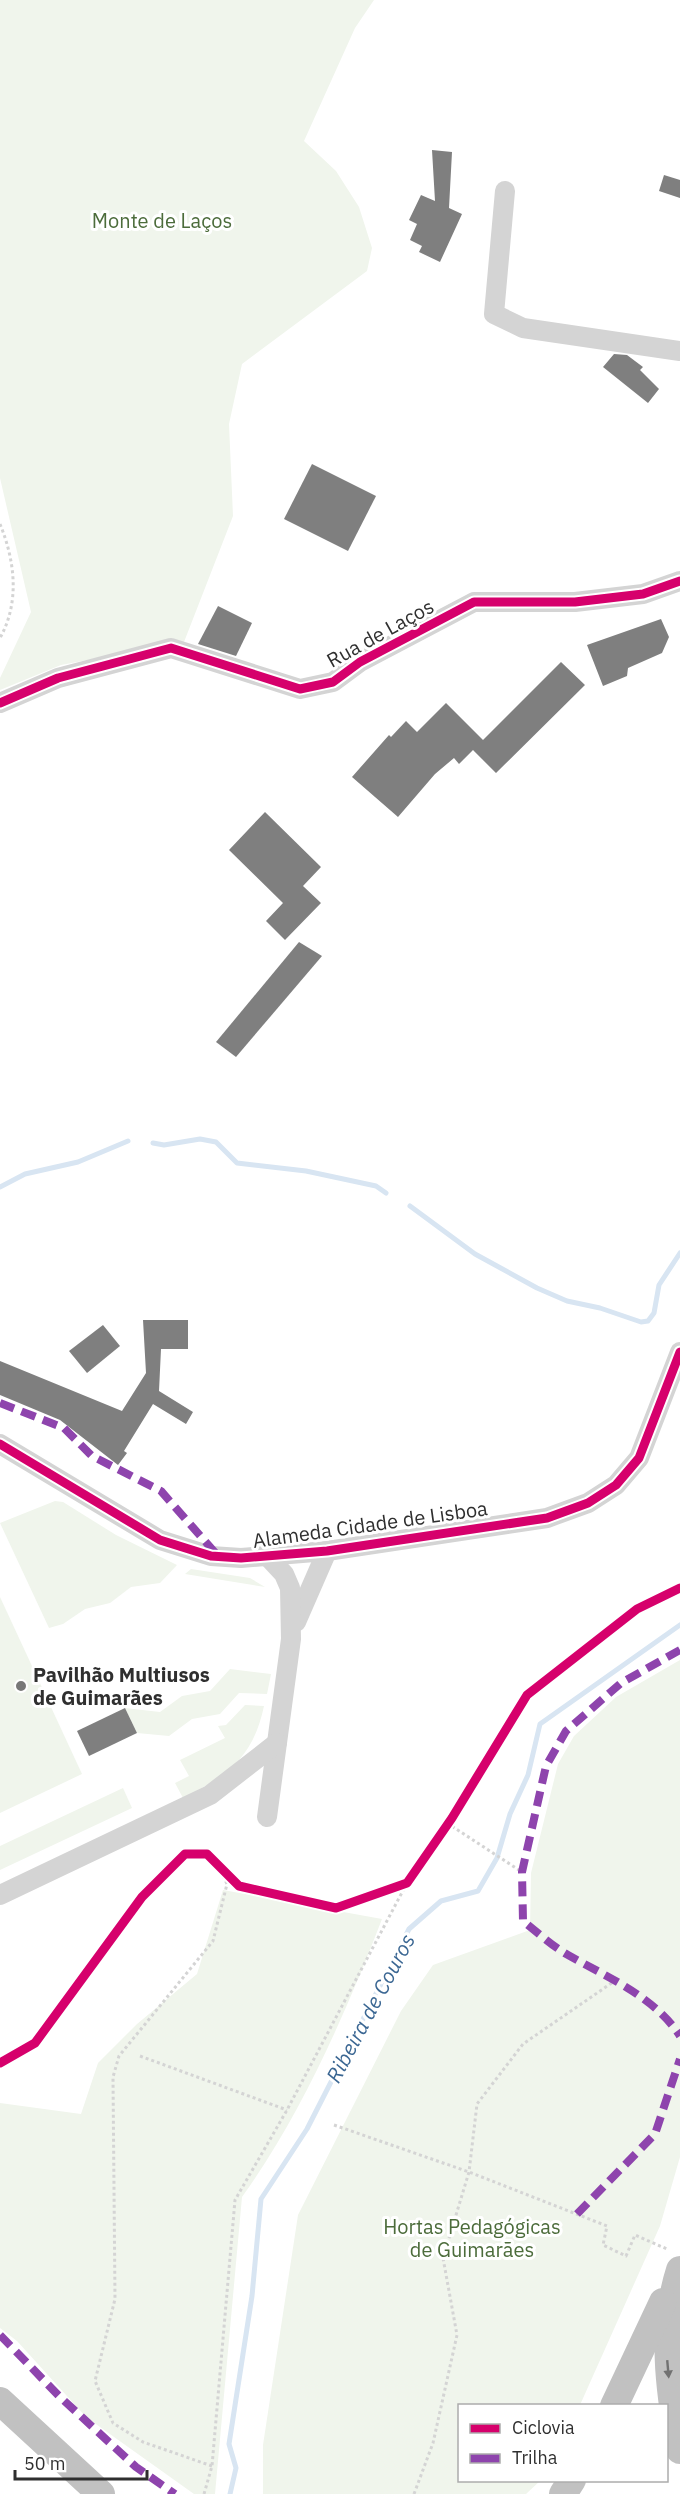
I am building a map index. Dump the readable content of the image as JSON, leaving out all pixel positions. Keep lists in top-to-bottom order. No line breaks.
{"streets":{"street":["Rua de Laços","Alameda Cidade de Lisboa"]},"water":["Ribeira de Couros"],"parks":["Monte de Laços","Hortas Pedagógicas de Guimarães"],"places":["Pavilhão Multiusos de Guimarães"],"legend":["Ciclovia","Trilha"],"scale_bar":"50 m"}
